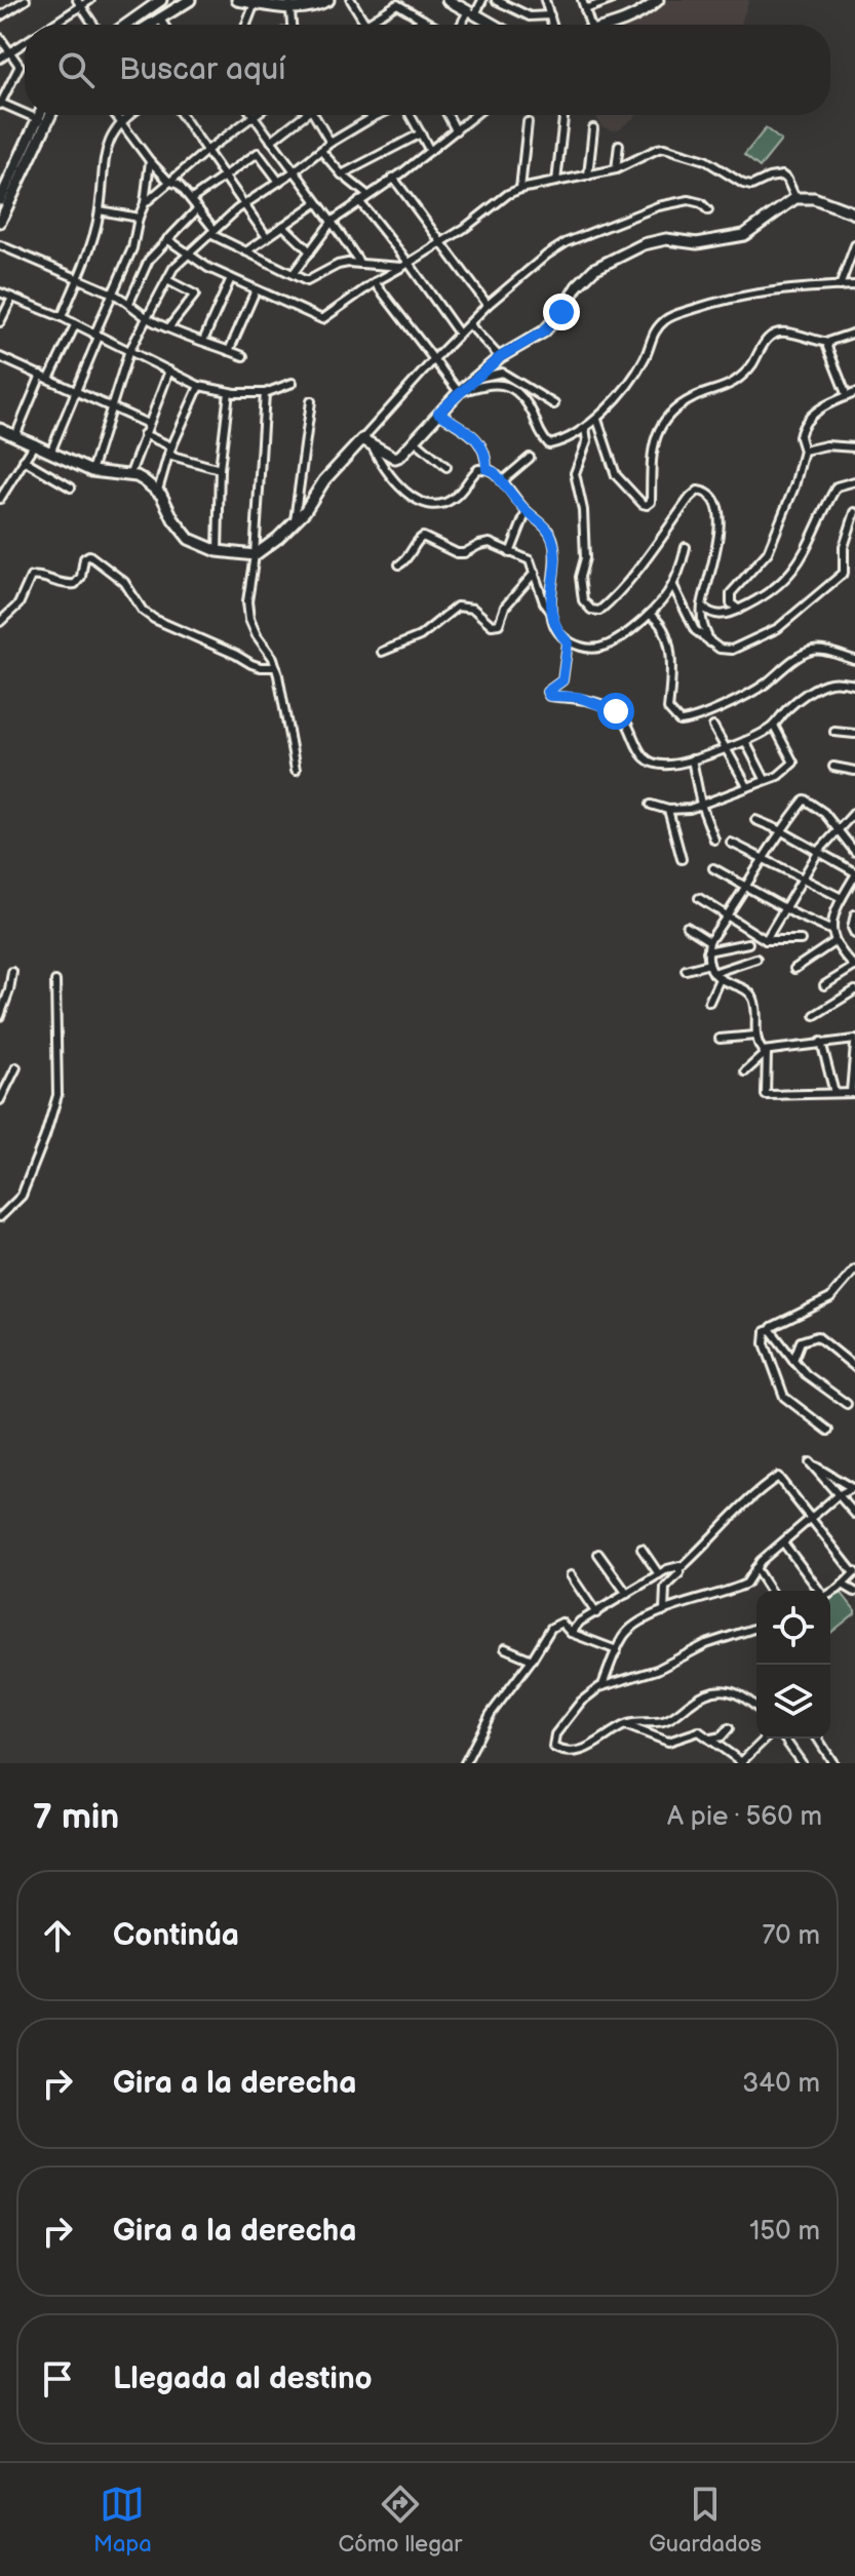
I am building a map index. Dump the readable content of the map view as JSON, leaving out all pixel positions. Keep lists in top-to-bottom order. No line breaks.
{"page":{"search":"Buscar aquí","heading":["7 min","A pie · 560 m"],"list":[["Continúa","70 m"],["Gira a la derecha","340 m"],["Gira a la derecha","150 m"],"Llegada al destino"],"nav":["Mapa","Cómo llegar","Guardados"]}}
